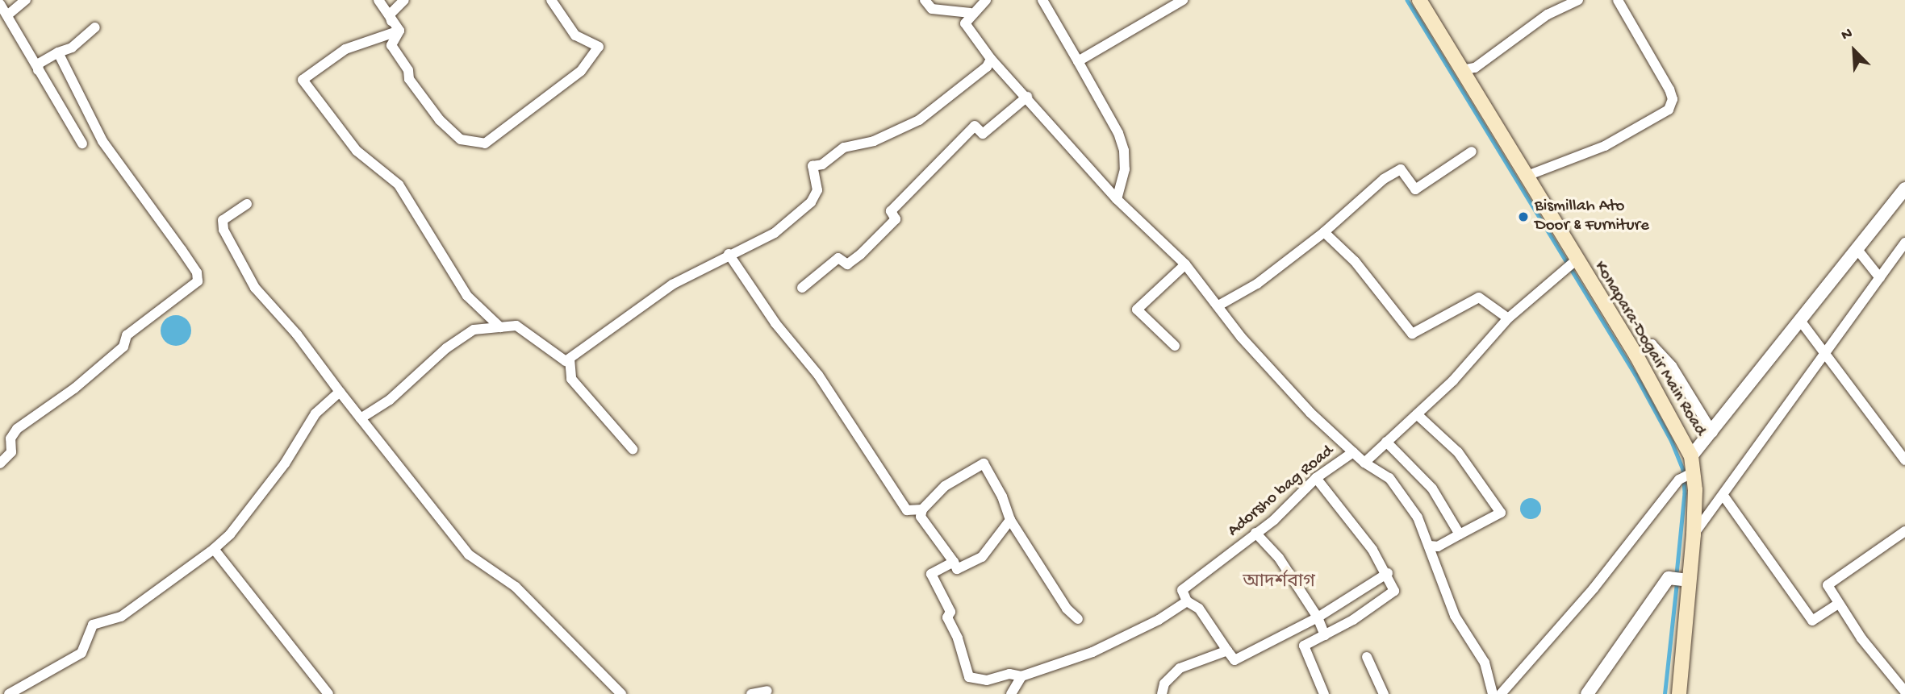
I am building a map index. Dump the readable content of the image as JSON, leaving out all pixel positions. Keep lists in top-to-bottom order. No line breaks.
{"streets":{"main road":["Konapara-Dogair Main Road"],"street":["Adorsho bag Road"]},"districts":["আদর্শবাগ"],"places":["Bismillah Ato Door & Furniture"],"north":"top left"}
